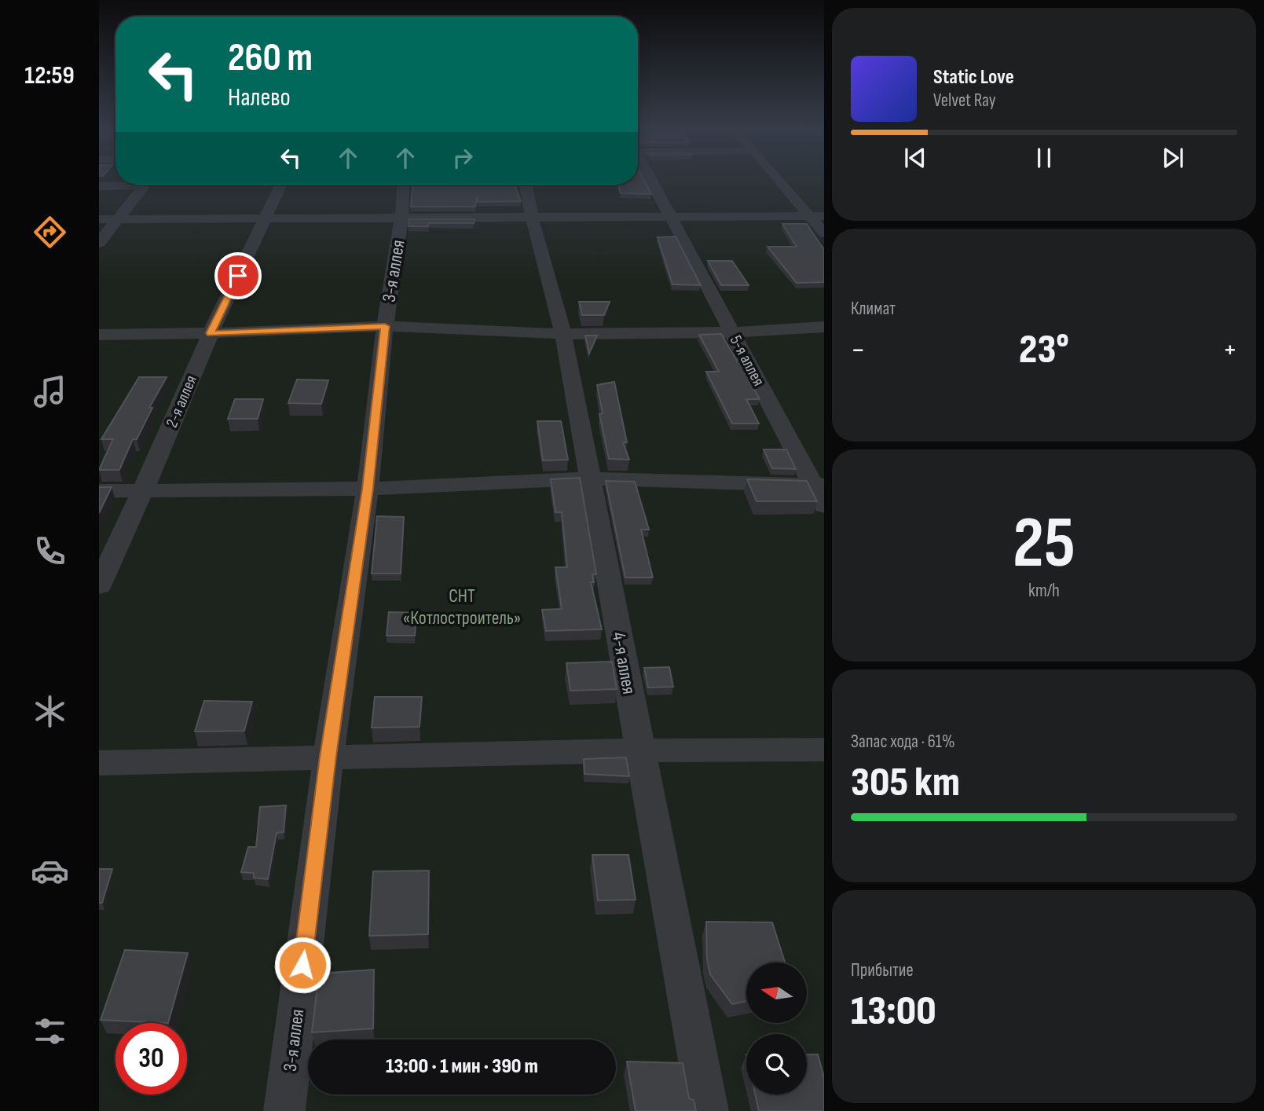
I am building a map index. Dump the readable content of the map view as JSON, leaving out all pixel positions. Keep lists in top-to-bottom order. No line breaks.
{"streets":{"street":["3-я аллея","5-я аллея","2-я аллея","4-я аллея"]},"parks":["СНТ «Котлостроитель»"],"north":"left","page":{"tabs":"12:59","turn":["260 m","Налево"],"song":["Static Love","Velvet Ray"],"tile":["Климат",["25","km/h"],["Запас хода · 61%","305 km"],["Прибытие","13:00"]],"heat":["−","23°","+"],"limit":"30","trip":"13:00 · 1 мин · 390 m"}}
